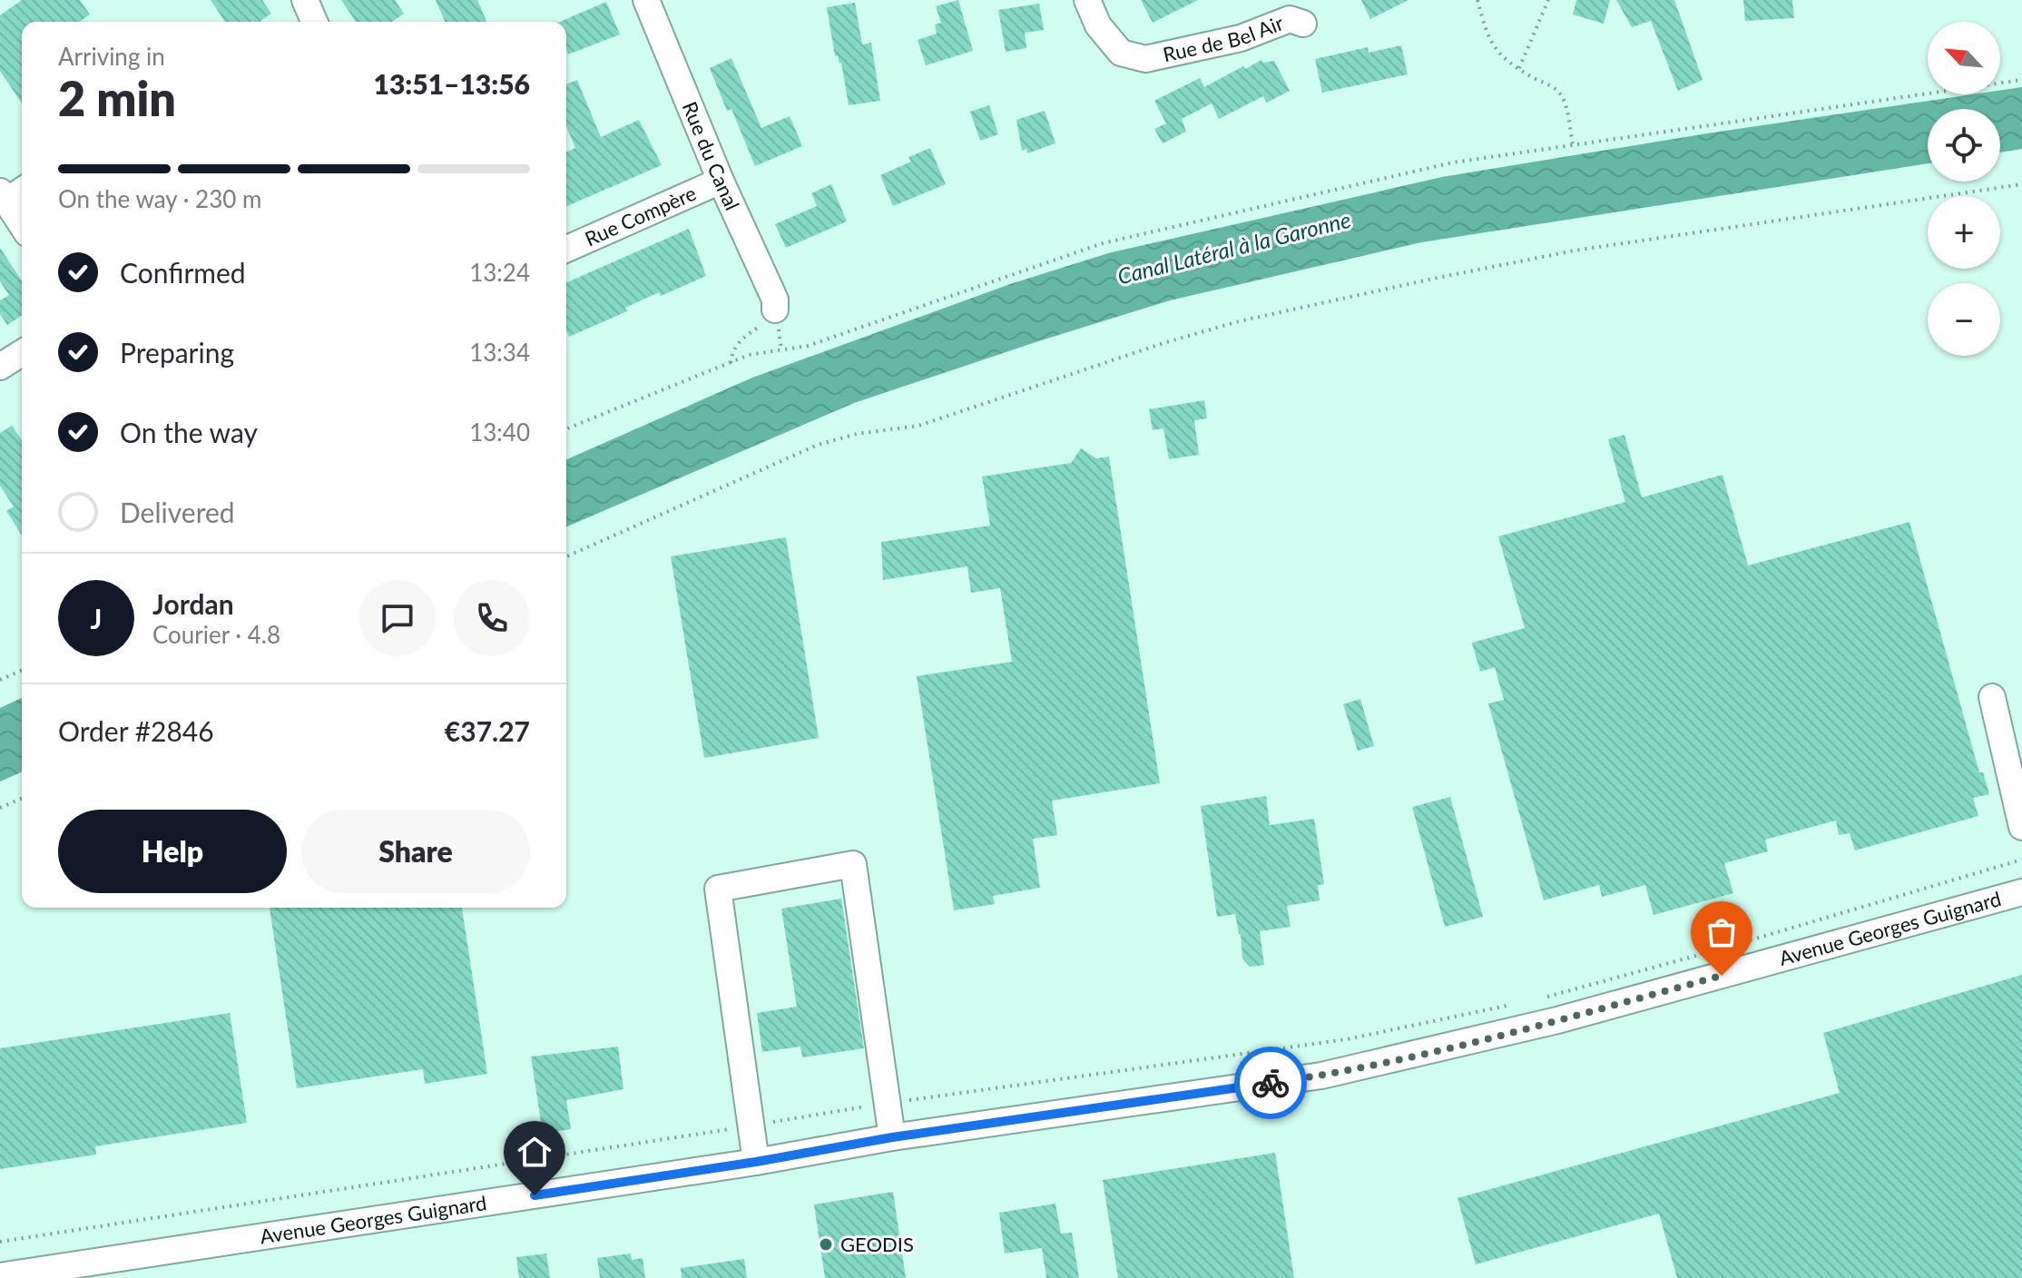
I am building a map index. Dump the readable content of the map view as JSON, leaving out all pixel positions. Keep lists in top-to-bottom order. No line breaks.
{"streets":{"street":["Rue de Bel Air","Rue du Canal","Rue Compère","Avenue Georges Guignard"]},"crossings":[["Rue du Canal","Rue Compère"]],"water":["Canal Latéral à la Garonne"],"places":["GEODIS"],"north":"top left","page":{"map_buttons":["+","−"],"heading":["2 min","Arriving in","13:51–13:56"],"panel":["Jordan","Courier · 4.8","Order #2846","€37.27"],"bar":"On the way · 230 m","list":[["Confirmed","13:24"],["Preparing","13:34"],["On the way","13:40"],"Delivered"],"round":"J","buttons":["Help","Share"]}}
